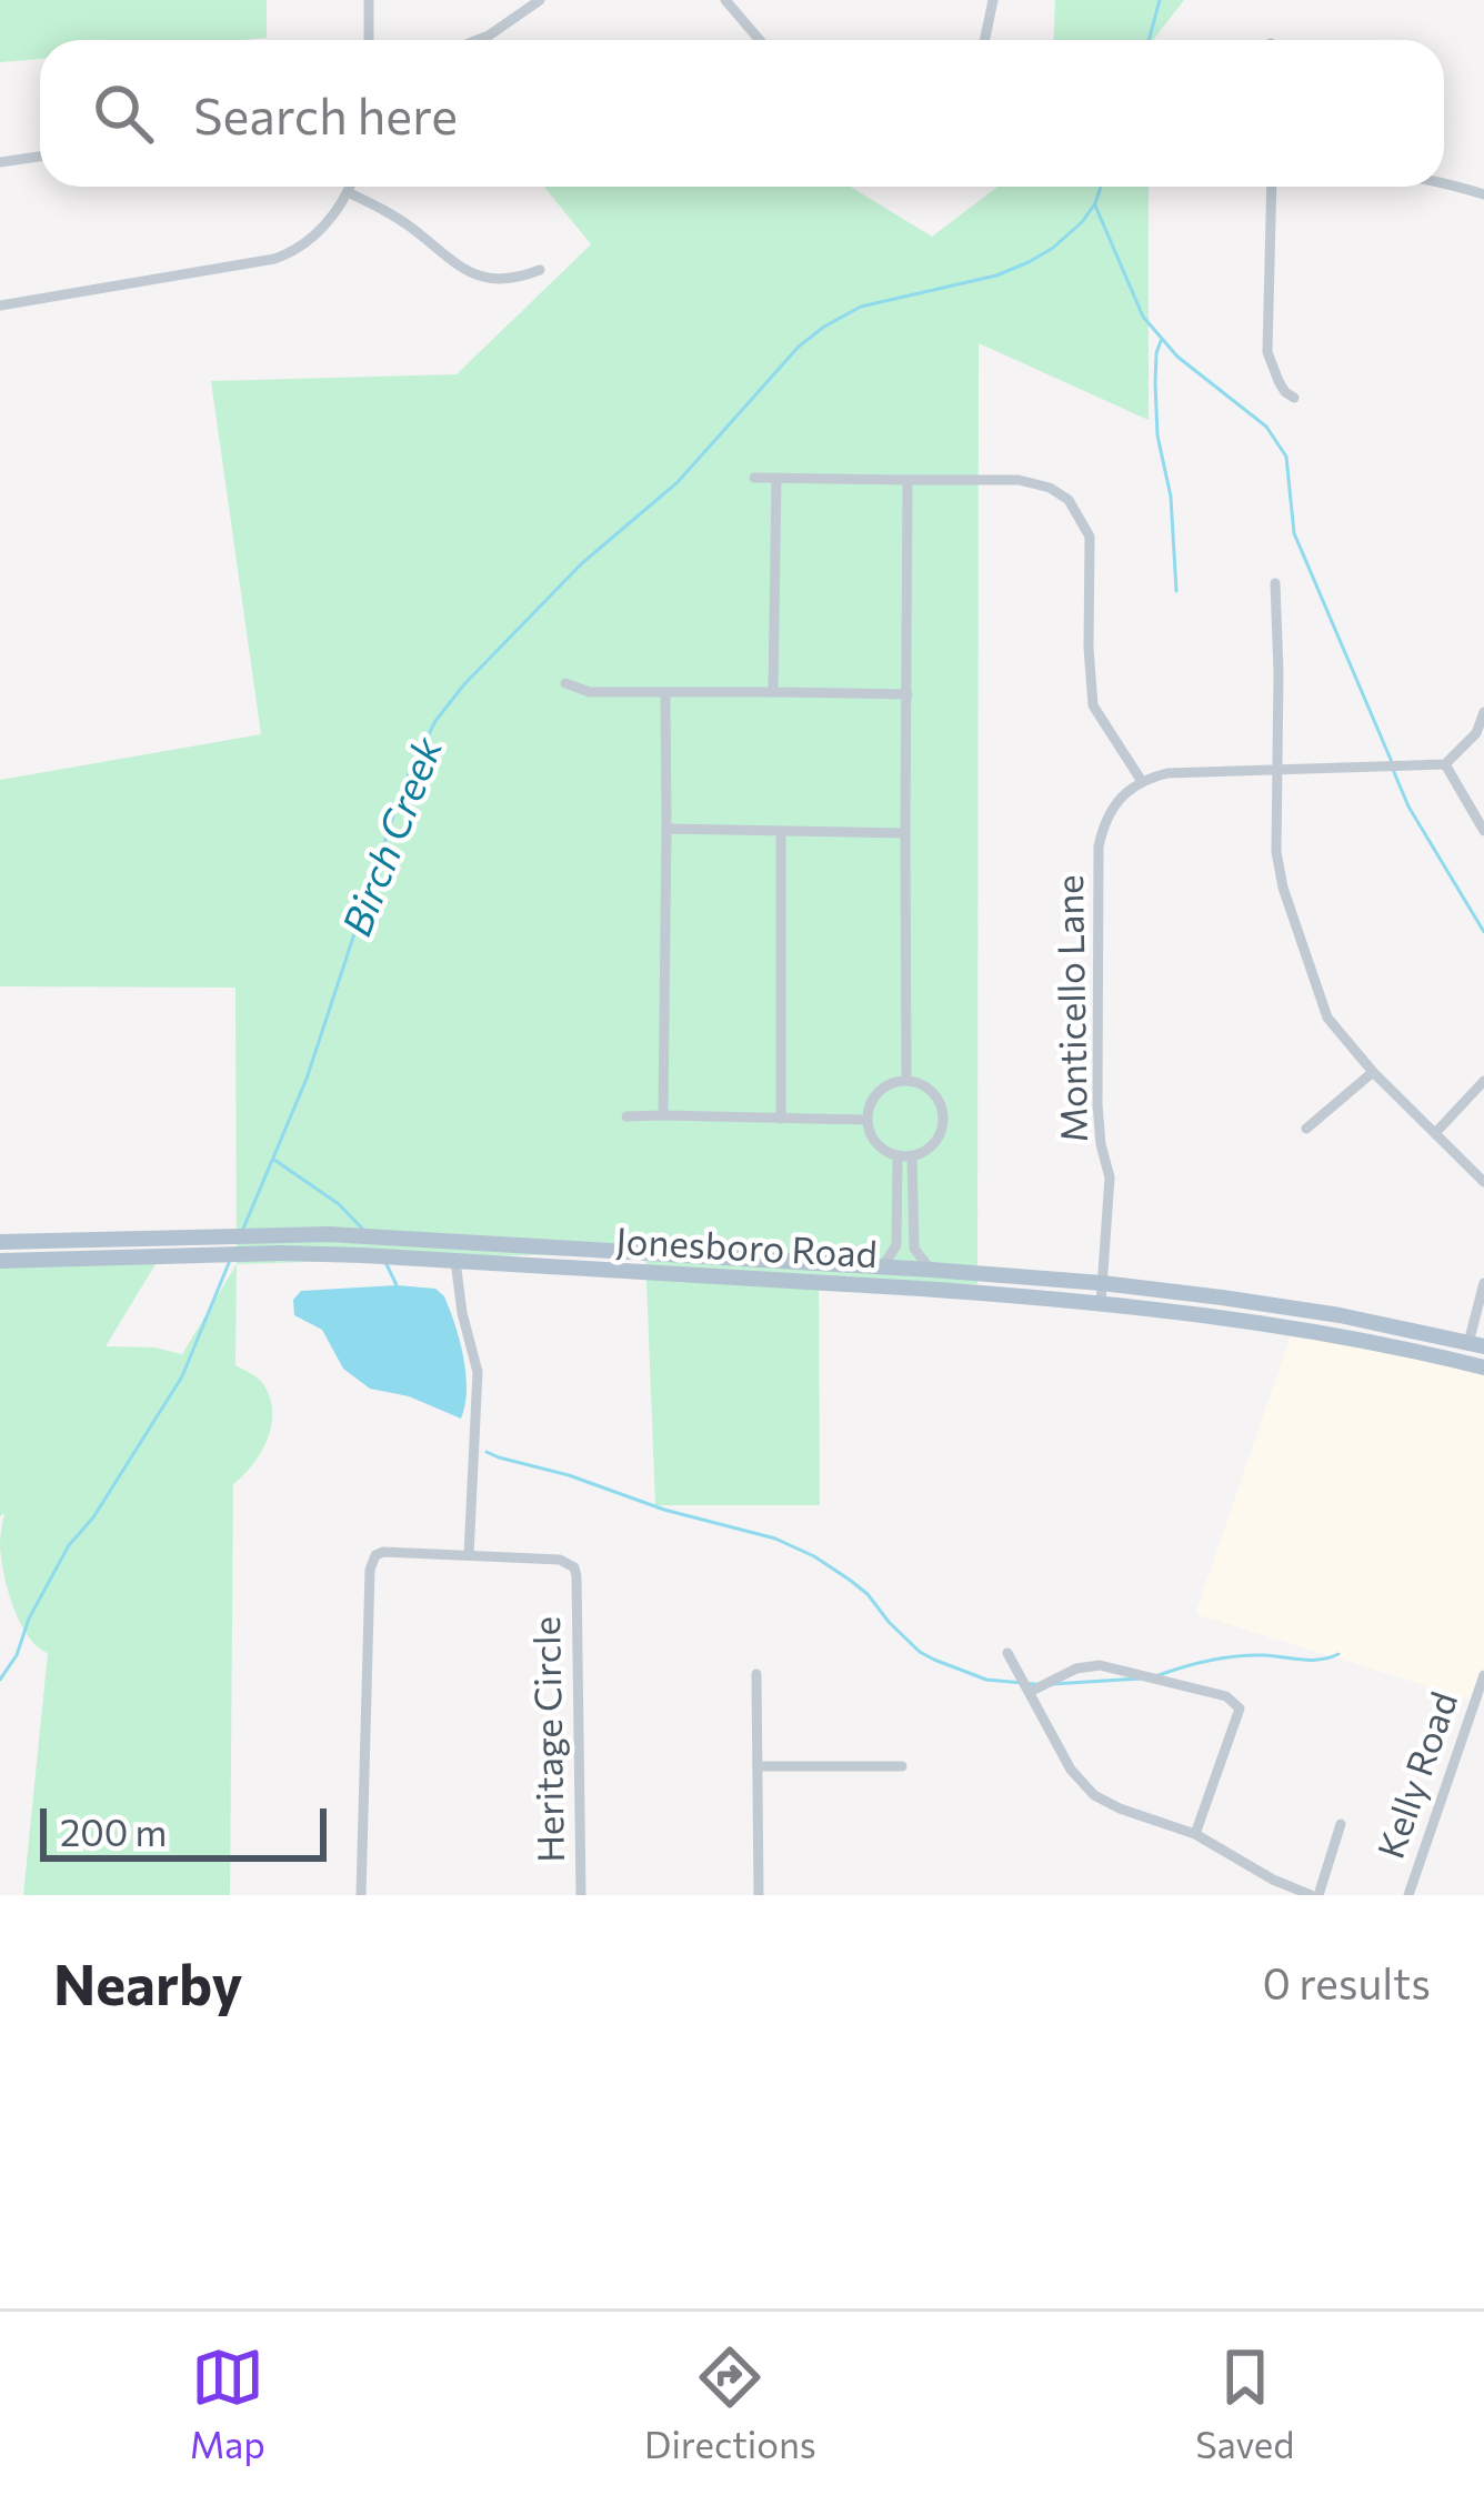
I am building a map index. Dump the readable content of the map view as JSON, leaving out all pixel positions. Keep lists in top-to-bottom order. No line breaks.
{"streets":{"main road":["Jonesboro Road"],"street":["Monticello Lane","Heritage Circle","Kelly Road"]},"crossings":[["Monticello Lane","Jonesboro Road"]],"water":["Birch Creek"],"scale_bar":"200 m","page":{"search":"Search here","scale":"200 m","heading":["Nearby","0 results"],"nav":["Map","Directions","Saved"]}}
